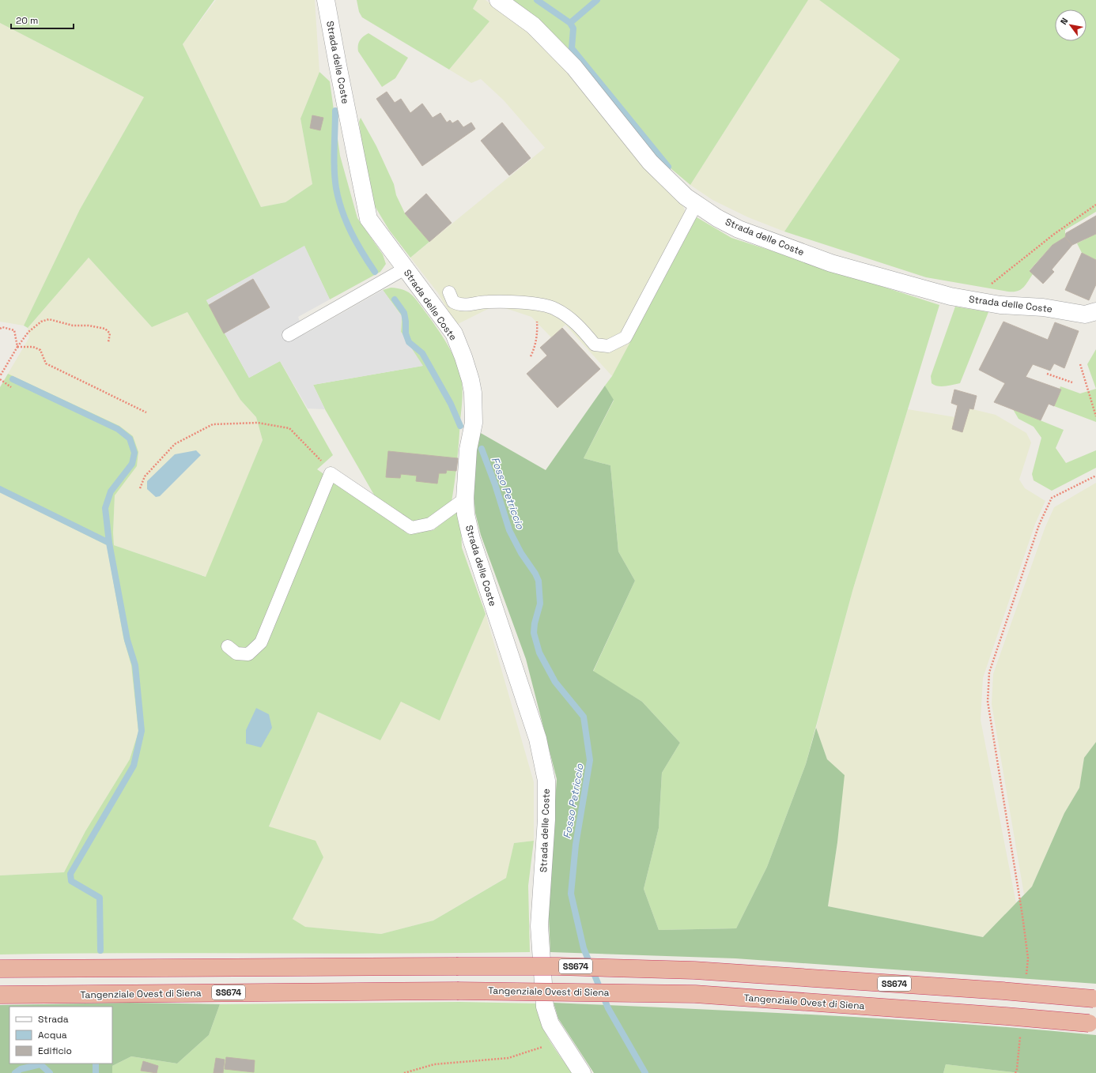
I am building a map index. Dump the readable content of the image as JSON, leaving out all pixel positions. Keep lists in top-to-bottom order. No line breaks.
{"streets":{"highway":["SS674","Tangenziale Ovest di Siena"],"street":["Strada delle Coste"]},"water":["Fosso Petriccio"],"legend":["Strada","Acqua","Edificio"],"scale_bar":"20 m","north":"top left"}
